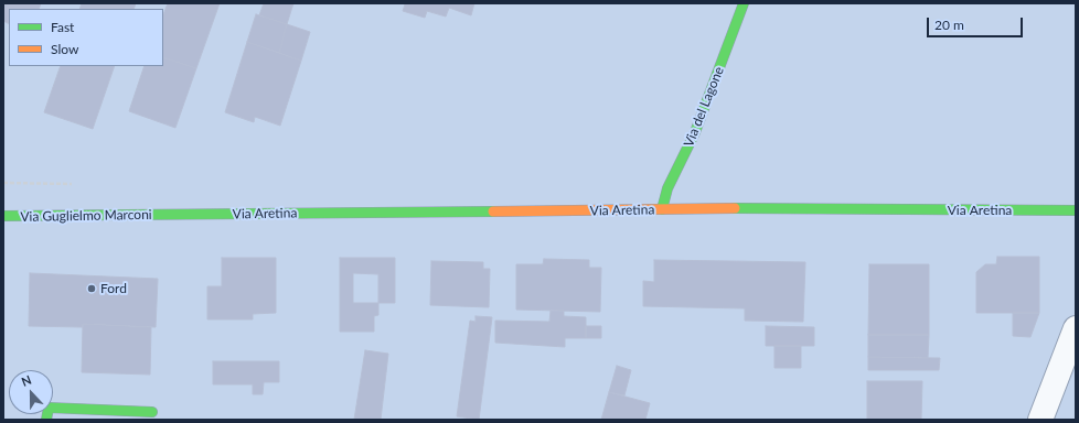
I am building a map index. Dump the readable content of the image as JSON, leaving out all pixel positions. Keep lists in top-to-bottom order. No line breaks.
{"streets":{"street":["Via del Lagone","Via Aretina","Via Guglielmo Marconi"]},"crossings":[["Via del Lagone","Via Aretina"],["Via Aretina","Via Guglielmo Marconi"]],"places":["Ford"],"legend":["Fast","Slow"],"scale_bar":"20 m","north":"top"}
